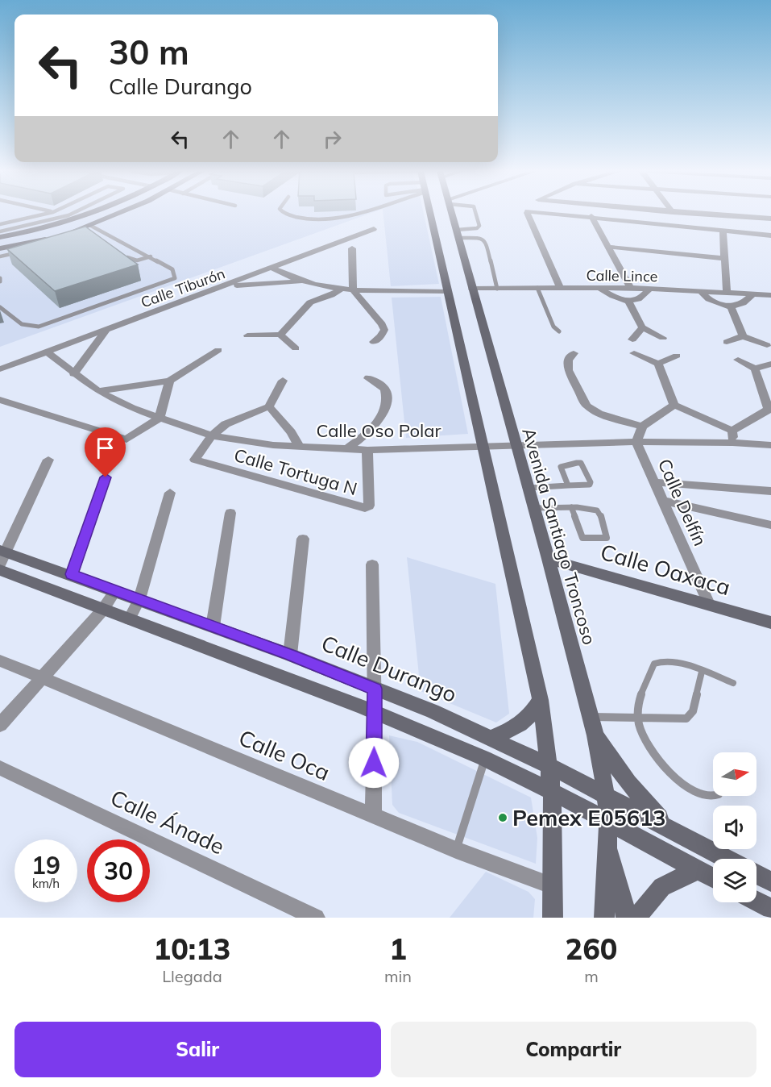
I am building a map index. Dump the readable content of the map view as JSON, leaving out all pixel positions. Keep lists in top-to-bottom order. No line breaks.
{"streets":{"main road":["Avenida Santiago Troncoso","Calle Oaxaca","Calle Durango"],"street":["Calle Lince","Calle Tiburón","Calle Oso Polar","Calle Tortuga N","Calle Delfín","Calle Oca","Calle Ánade"]},"crossings":[["Calle Lince","Avenida Santiago Troncoso"],["Calle Tiburón","Calle Oso Polar"],["Calle Oso Polar","Calle Tortuga N"],["Calle Oso Polar","Calle Delfín"],["Calle Oso Polar","Avenida Santiago Troncoso"],["Calle Delfín","Calle Oaxaca"],["Avenida Santiago Troncoso","Calle Oaxaca"],["Avenida Santiago Troncoso","Calle Durango"]],"places":["Pemex E05613"],"north":"right","page":{"turn":["30 m","Calle Durango"],"speed":"19 km/h","limit":"30","eta":["10:13","Llegada","1","min","260","m"],"buttons":["Salir","Compartir"]}}
